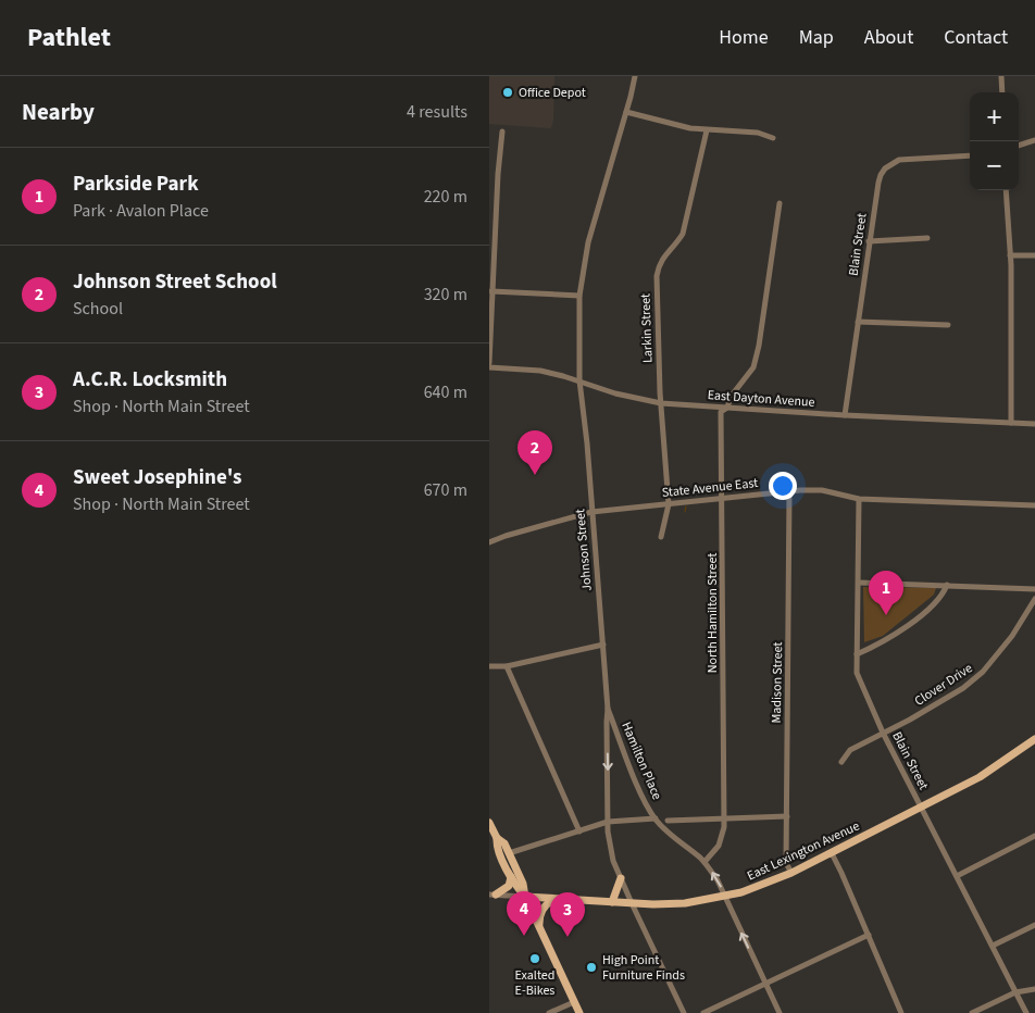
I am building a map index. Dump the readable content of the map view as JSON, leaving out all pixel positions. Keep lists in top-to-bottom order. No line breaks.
{"streets":{"main road":["East Lexington Avenue"],"street":["Blain Street","Larkin Street","East Dayton Avenue","State Avenue East","Johnson Street","North Hamilton Street","Madison Street","Clover Drive","Hamilton Place"]},"crossings":[["Blain Street","East Dayton Avenue"],["Blain Street","State Avenue East"],["Blain Street","Clover Drive"],["Blain Street","East Lexington Avenue"],["Larkin Street","East Dayton Avenue"],["Larkin Street","State Avenue East"],["East Dayton Avenue","Johnson Street"],["East Dayton Avenue","North Hamilton Street"],["State Avenue East","Johnson Street"],["State Avenue East","North Hamilton Street"],["State Avenue East","Madison Street"],["Johnson Street","Hamilton Place"],["Johnson Street","East Lexington Avenue"],["North Hamilton Street","Hamilton Place"],["Madison Street","East Lexington Avenue"]],"places":["Office Depot","Exalted E-Bikes","High Point Furniture Finds"],"page":{"header":"Pathlet","nav":["Home","Map","About","Contact"],"heading":["Nearby","4 results"],"map_buttons":["+","−"],"list":[{"mark":"1","name":"Parkside Park","note":"Park · Avalon Place","value":"220 m"},{"mark":"2","name":"Johnson Street School","note":"School","value":"320 m"},{"mark":"3","name":"A.C.R. Locksmith","note":"Shop · North Main Street","value":"640 m"},{"mark":"4","name":"Sweet Josephine's","note":"Shop · North Main Street","value":"670 m"}],"pins":["2","1","4","3"]}}
